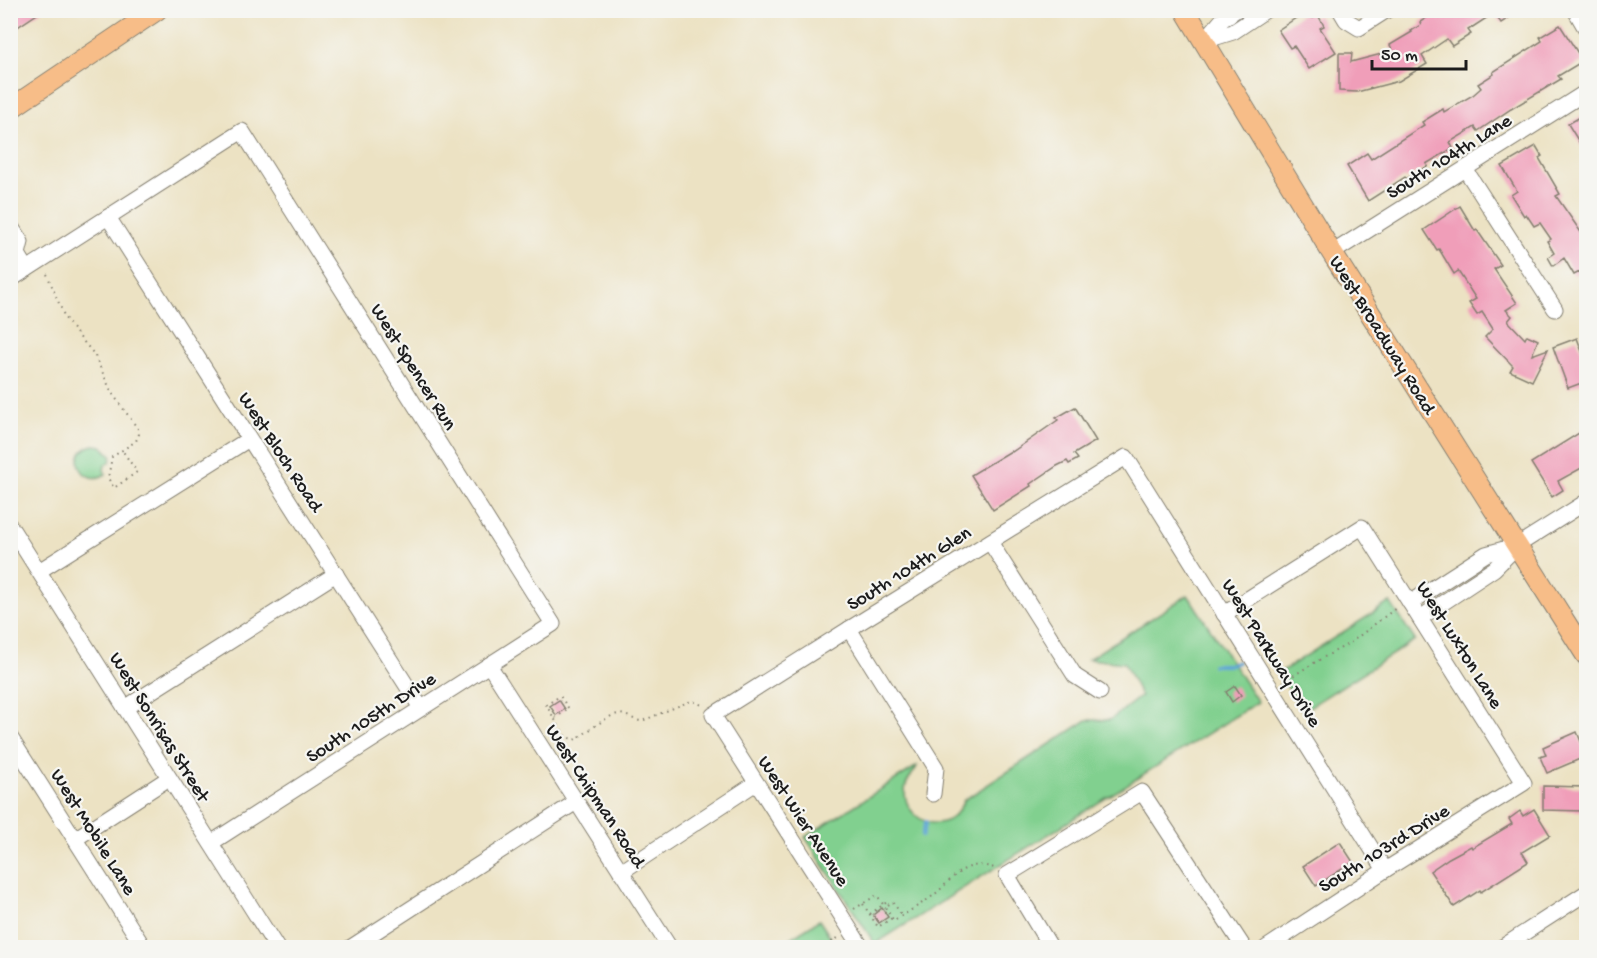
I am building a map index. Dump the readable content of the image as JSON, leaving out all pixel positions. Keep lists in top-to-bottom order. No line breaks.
{"streets":{"main road":["West Broadway Road"],"street":["South 104th Lane","West Spencer Run","West Bloch Road","South 104th Glen","West Luxton Lane","West Parkway Drive","South 105th Drive","West Sonrisas Street","West Chipman Road","West Wier Avenue","West Mobile Lane","South 103rd Drive"]},"crossings":[["South 104th Lane","West Broadway Road"],["West Spencer Run","West Bloch Road"],["West Spencer Run","South 105th Drive"],["West Bloch Road","South 105th Drive"],["South 104th Glen","West Parkway Drive"],["South 104th Glen","West Wier Avenue"],["West Luxton Lane","West Parkway Drive"],["West Luxton Lane","South 103rd Drive"],["West Parkway Drive","South 103rd Drive"],["South 105th Drive","West Sonrisas Street"],["South 105th Drive","West Chipman Road"]],"scale_bar":"50 m"}
